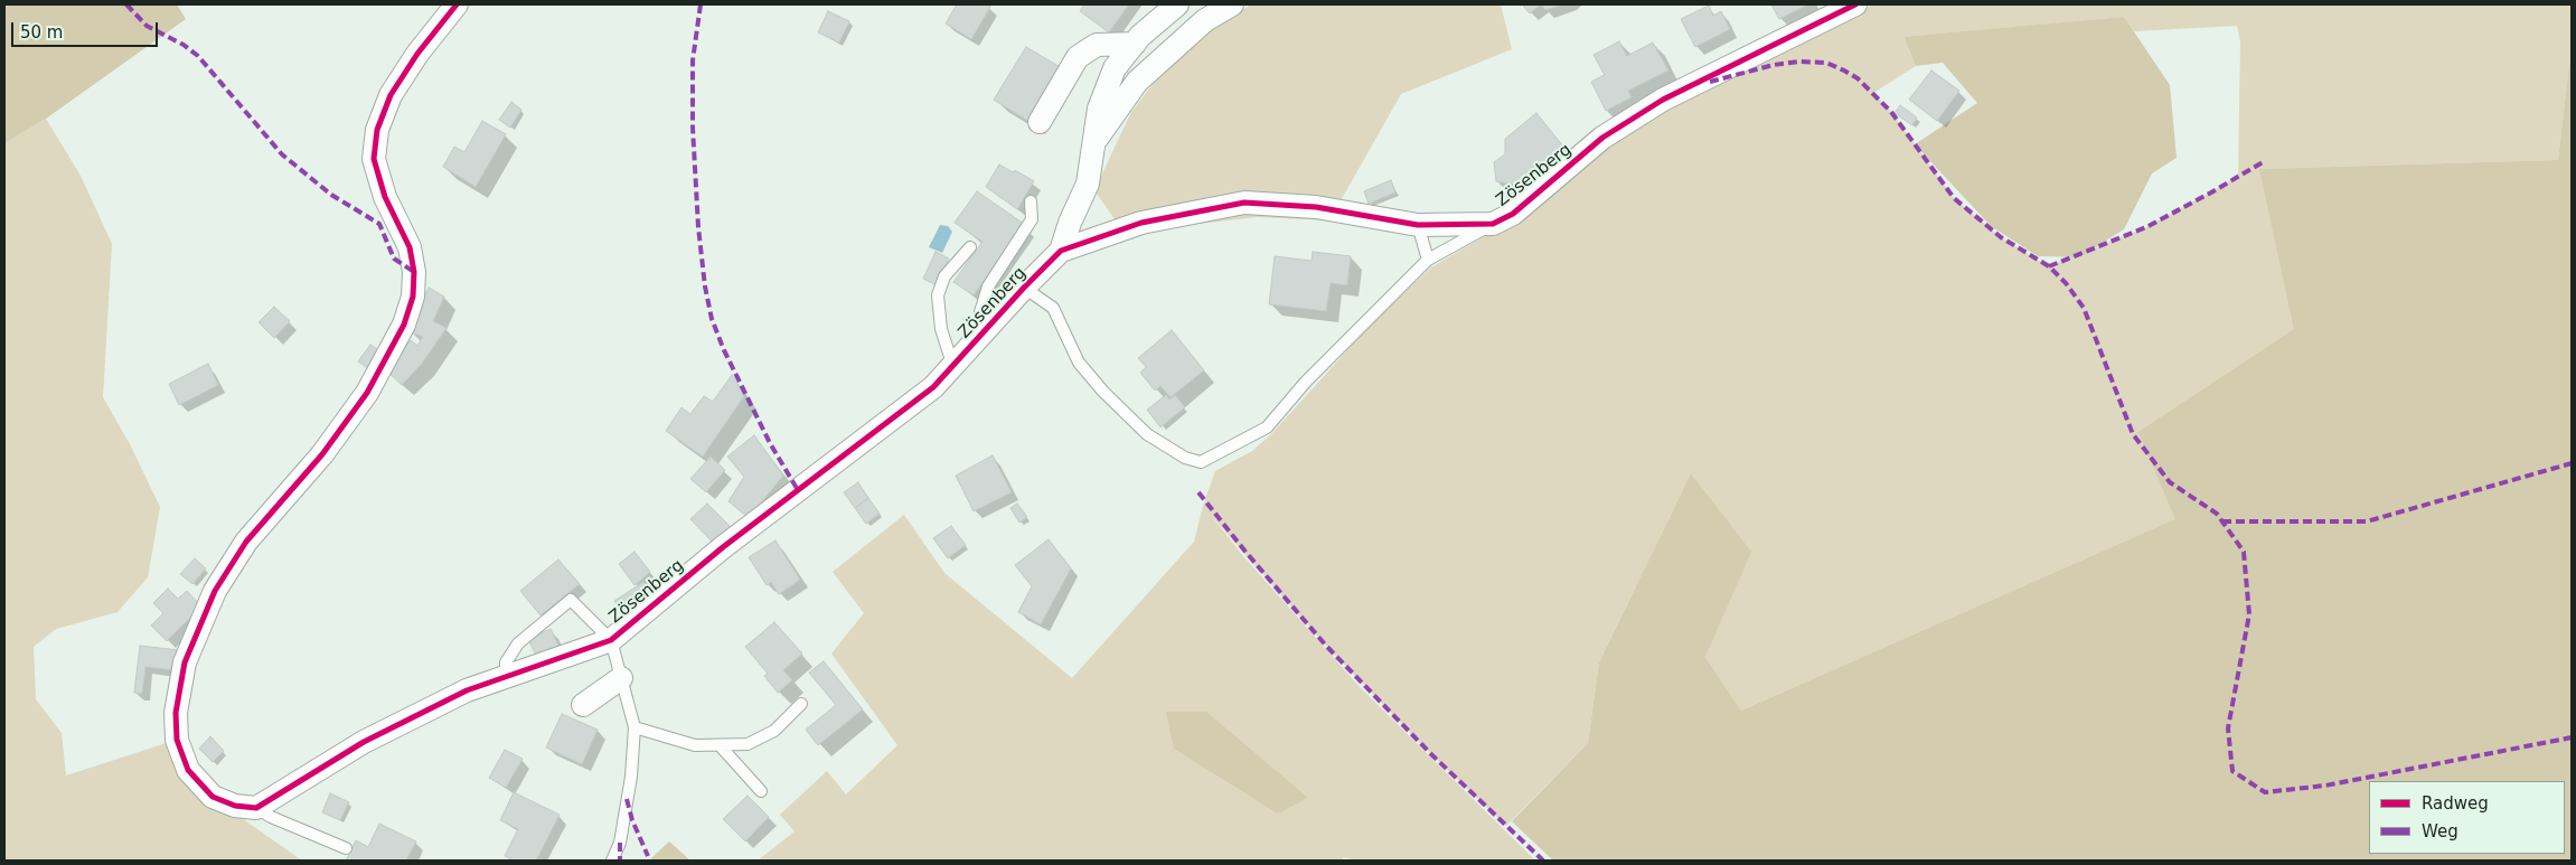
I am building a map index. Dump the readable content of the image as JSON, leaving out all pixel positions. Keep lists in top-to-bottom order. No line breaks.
{"streets":{"street":["Zösenberg"]},"legend":["Radweg","Weg"],"scale_bar":"50 m"}
